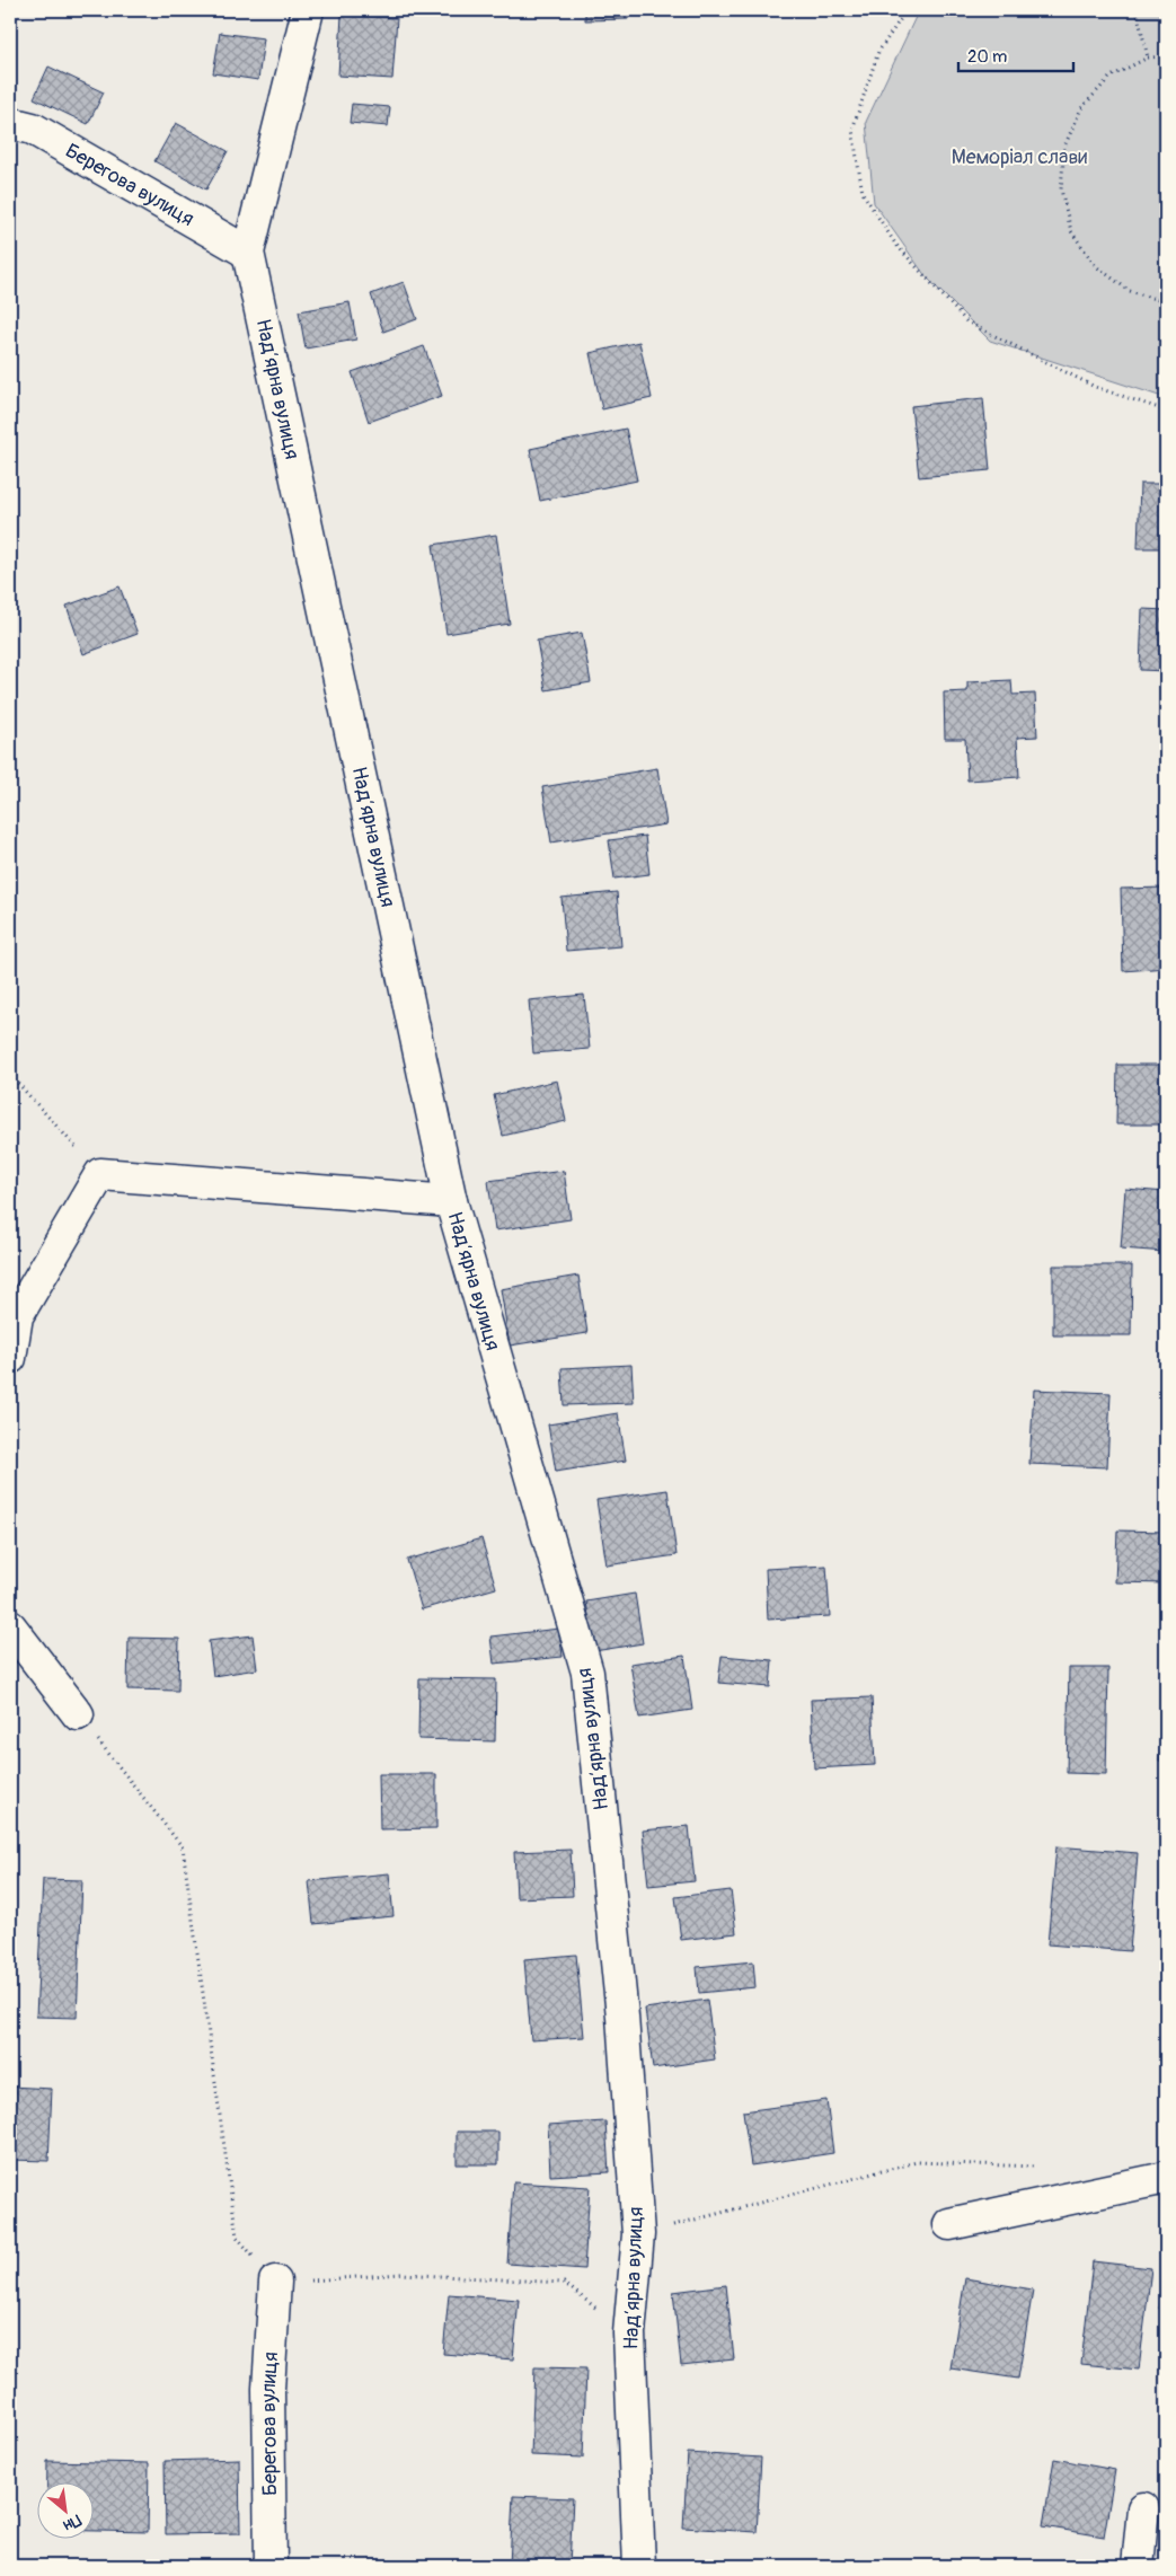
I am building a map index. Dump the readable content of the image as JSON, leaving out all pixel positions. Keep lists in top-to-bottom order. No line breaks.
{"streets":{"street":["Берегова вулиця","Надʼярна вулиця"]},"crossings":[["Берегова вулиця","Надʼярна вулиця"]],"parks":["Меморіал слави"],"scale_bar":"20 m","north":"bottom right"}
